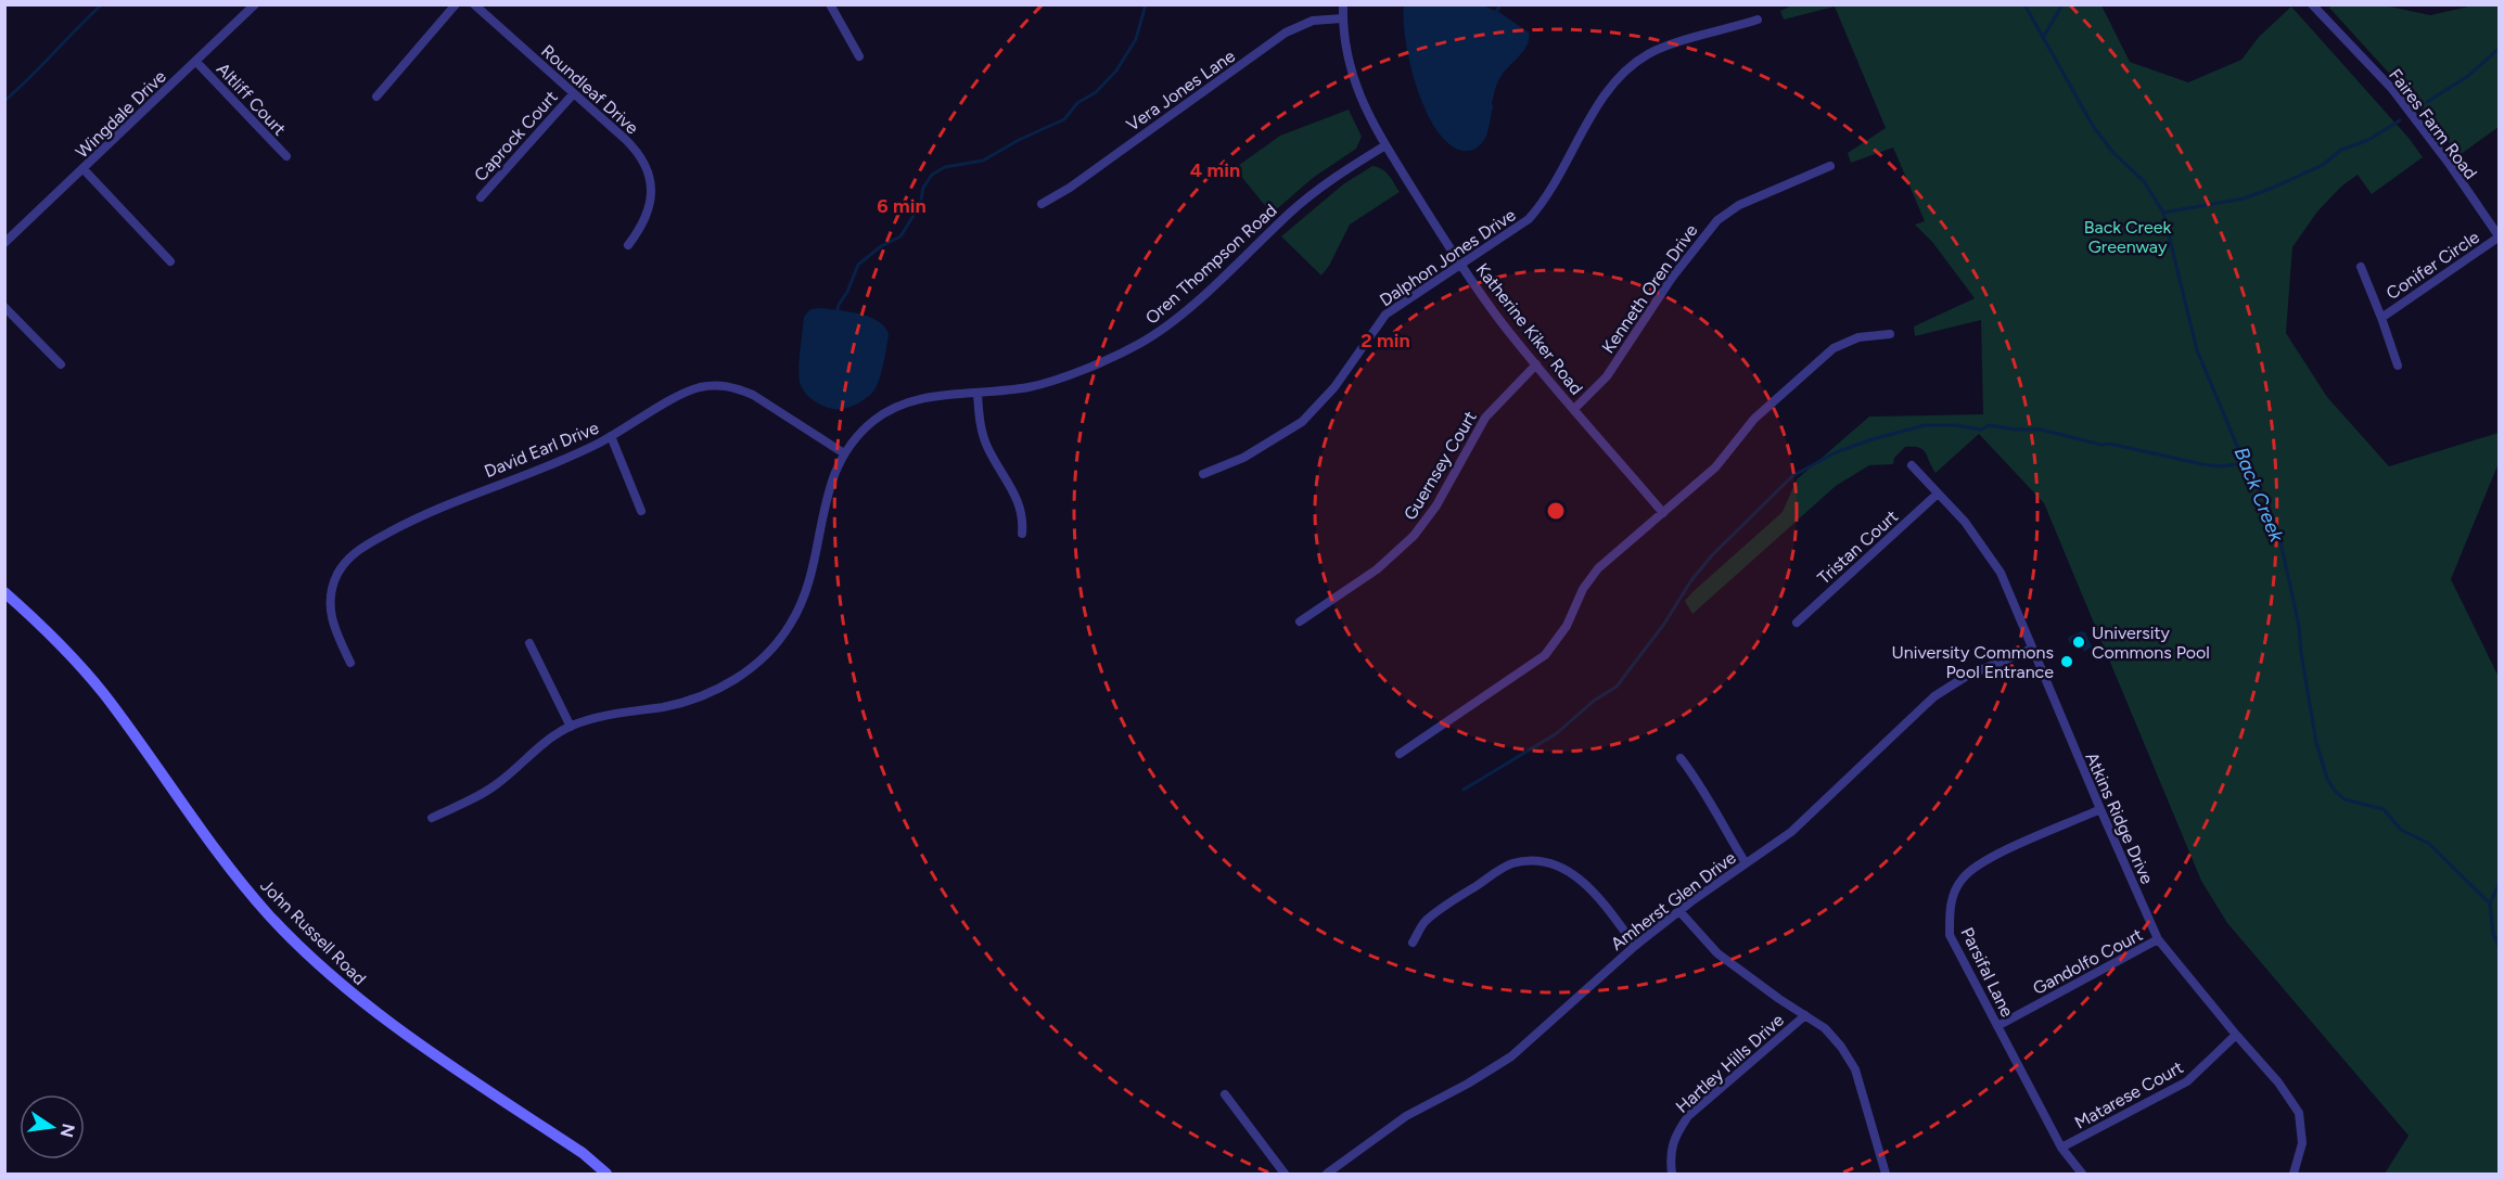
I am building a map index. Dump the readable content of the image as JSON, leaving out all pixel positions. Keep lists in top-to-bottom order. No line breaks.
{"streets":{"street":["Roundleaf Drive","Vera Jones Lane","Altliff Court","Wingdale Drive","Faires Farm Road","Caprock Court","Dalphon Jones Drive","Oren Thompson Road","Conifer Circle","Kenneth Oren Drive","Katherine Kiker Road","David Earl Drive","Guernsey Court","Tristan Court","Atkins Ridge Drive","Amherst Glen Drive","John Russell Road","Gandolfo Court","Parsifal Lane","Hartley Hills Drive","Matarese Court"]},"crossings":[["Roundleaf Drive","Caprock Court"],["Vera Jones Lane","Katherine Kiker Road"],["Altliff Court","Wingdale Drive"],["Faires Farm Road","Conifer Circle"],["Dalphon Jones Drive","Katherine Kiker Road"],["Oren Thompson Road","Katherine Kiker Road"],["Oren Thompson Road","David Earl Drive"],["Kenneth Oren Drive","Katherine Kiker Road"],["Katherine Kiker Road","Guernsey Court"],["Tristan Court","Atkins Ridge Drive"],["Atkins Ridge Drive","Amherst Glen Drive"],["Atkins Ridge Drive","Gandolfo Court"],["Atkins Ridge Drive","Parsifal Lane"],["Atkins Ridge Drive","Matarese Court"],["Gandolfo Court","Parsifal Lane"],["Parsifal Lane","Matarese Court"]],"water":["Back Creek"],"parks":["Back Creek Greenway"],"places":["University Commons Pool","University Commons Pool Entrance"],"north":"right","rings":["4 min","6 min","2 min"]}
